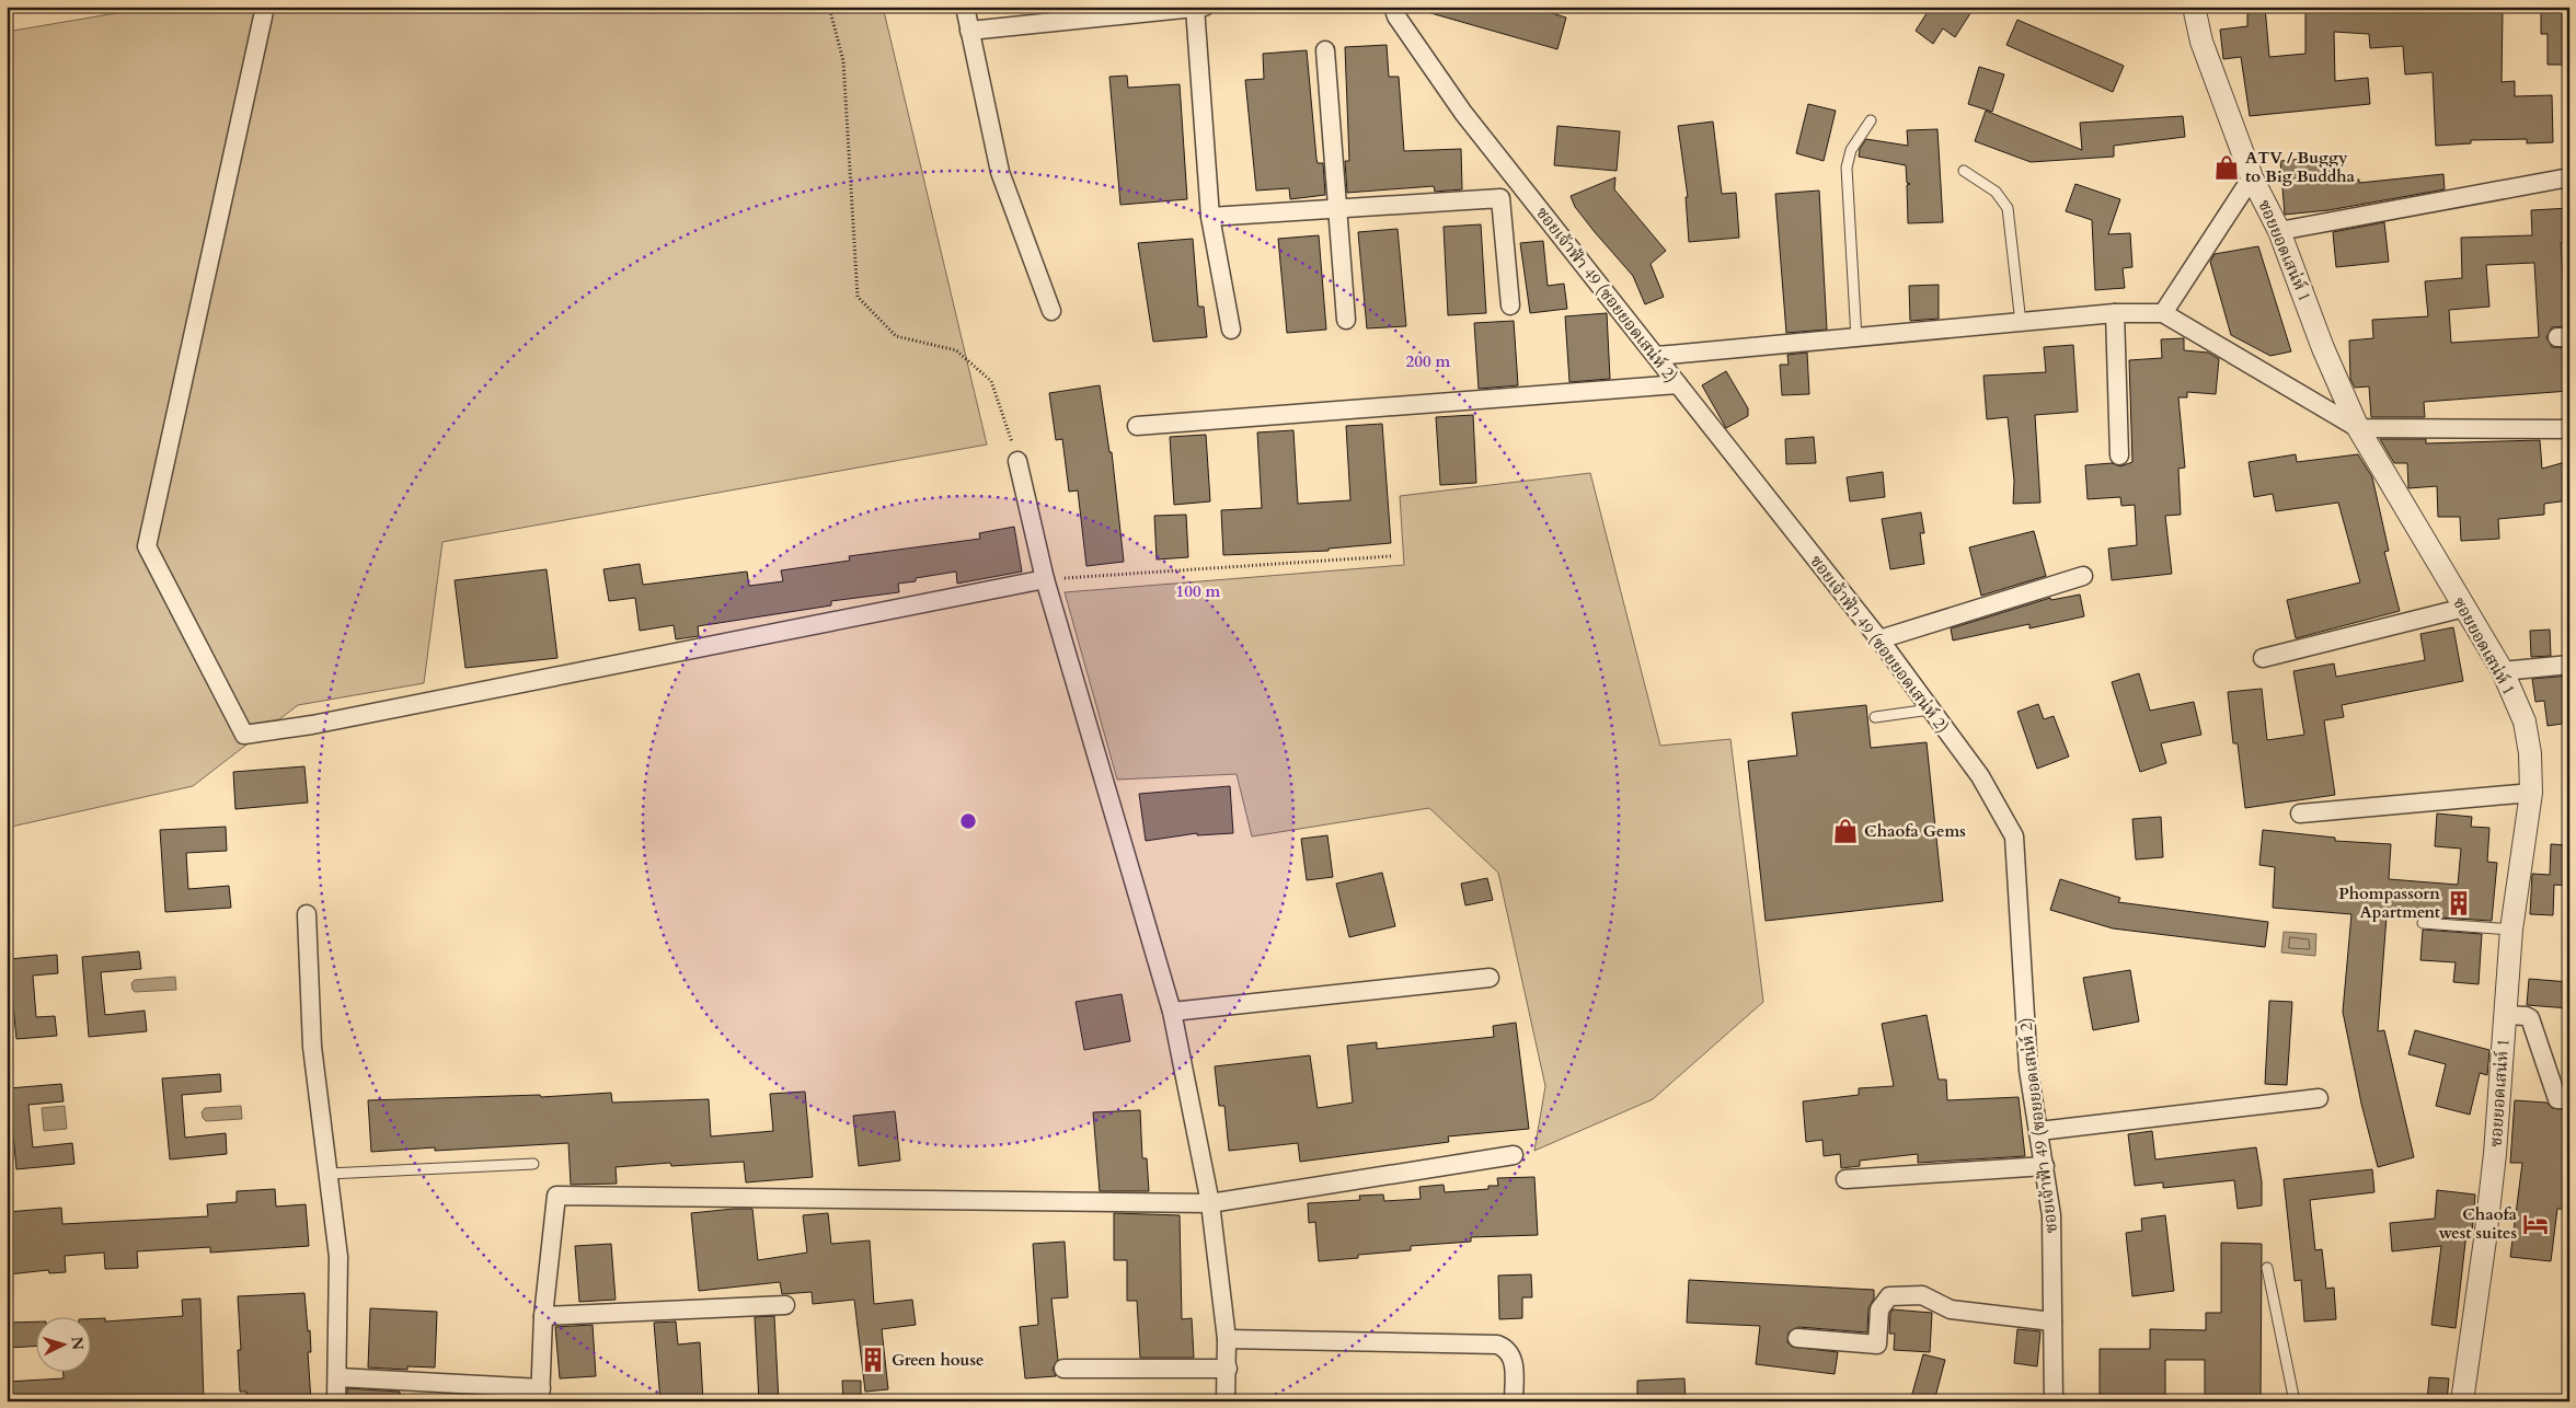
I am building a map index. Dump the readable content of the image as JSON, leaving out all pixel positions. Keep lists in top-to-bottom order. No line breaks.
{"streets":{"street":["ซอยยอดเสน่ห์ 1","ซอยเจ้าฟ้า 49 (ซอยยอดเสน่ห์ 2)"]},"places":{"shop":["ATV / Buggy to Big Buddha","Chaofa Gems"],"building":["Phompassorn Apartment","Green house"],"hotel":["Chaofa west suites"]},"north":"right","rings":["200 m","100 m"]}
